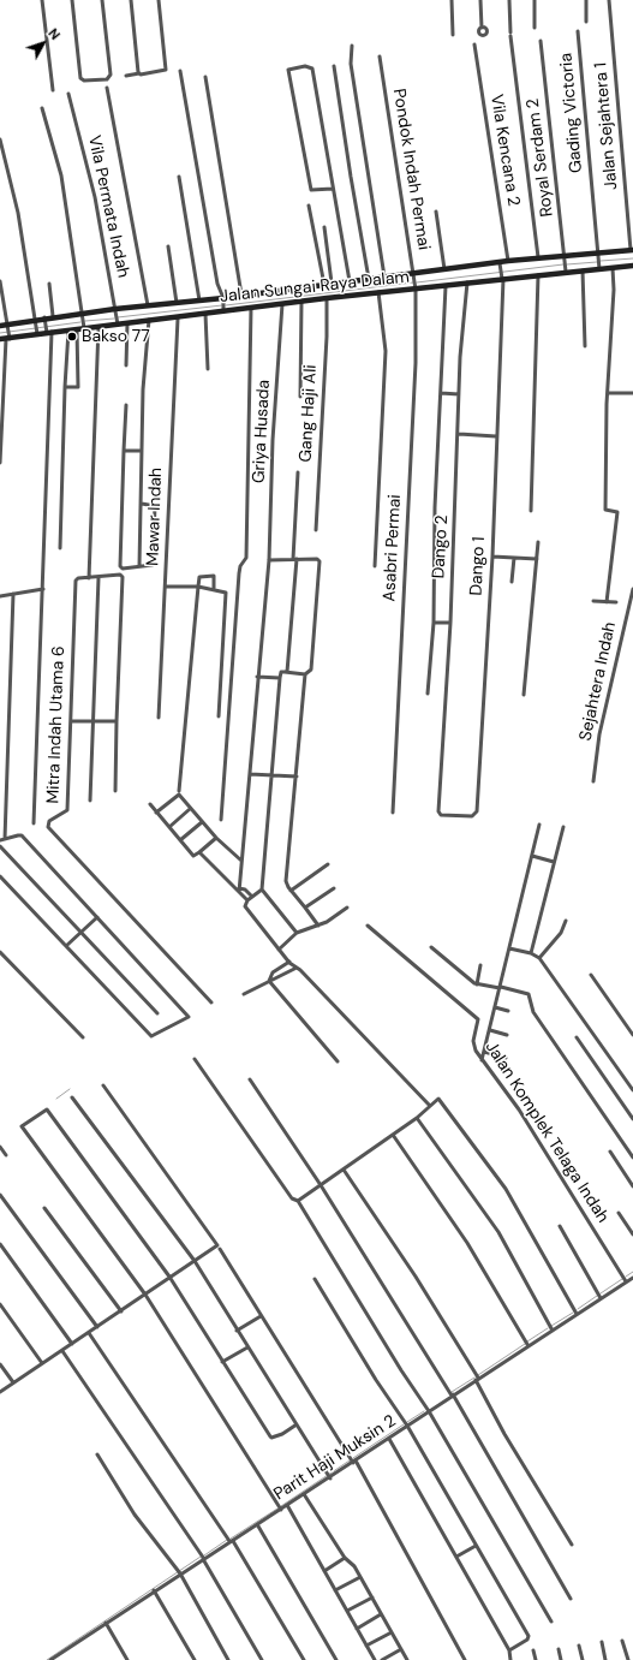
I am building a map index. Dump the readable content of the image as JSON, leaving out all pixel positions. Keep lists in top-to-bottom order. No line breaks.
{"streets":{"street":["Gading Victoria","Jalan Sejahtera 1","Vila Kencana 2","Royal Serdam 2","Pondok Indah Permai","Vila Permata Indah","Jalan Sungai Raya Dalam","Gang Haji Ali","Griya Husada","Mawar Indah","Dango 2","Asabri Permai","Dango 1","Sejahtera Indah","Mitra Indah Utama 6","Jalan Komplek Telaga Indah","Parit Haji Muksin 2"]},"crossings":[["Royal Serdam 2","Jalan Sungai Raya Dalam"],["Pondok Indah Permai","Jalan Sungai Raya Dalam"],["Pondok Indah Permai","Asabri Permai"],["Vila Permata Indah","Jalan Sungai Raya Dalam"],["Jalan Sungai Raya Dalam","Gang Haji Ali"],["Jalan Sungai Raya Dalam","Griya Husada"],["Jalan Sungai Raya Dalam","Mawar Indah"],["Jalan Sungai Raya Dalam","Dango 2"],["Jalan Sungai Raya Dalam","Asabri Permai"],["Jalan Sungai Raya Dalam","Dango 1"],["Dango 2","Dango 1"],["Jalan Komplek Telaga Indah","Parit Haji Muksin 2"]],"places":["Bakso 77"],"north":"top right"}
